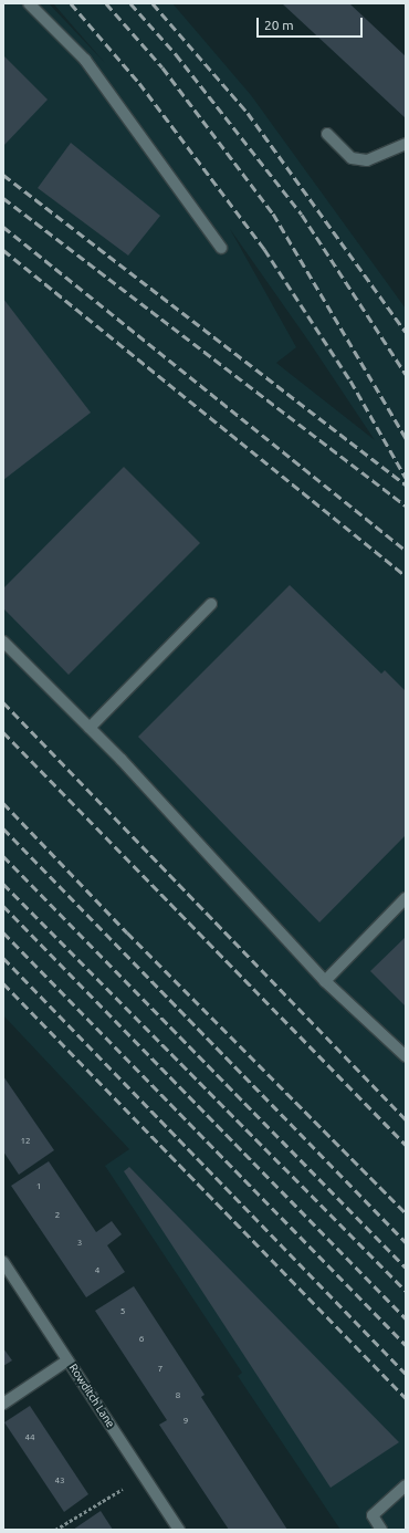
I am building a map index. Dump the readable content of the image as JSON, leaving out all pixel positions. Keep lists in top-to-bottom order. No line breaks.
{"streets":{"street":["Rowditch Lane"]},"house_numbers":["12","1","2","3","4","5","6","7","8","9","44","43"],"scale_bar":"20 m"}
